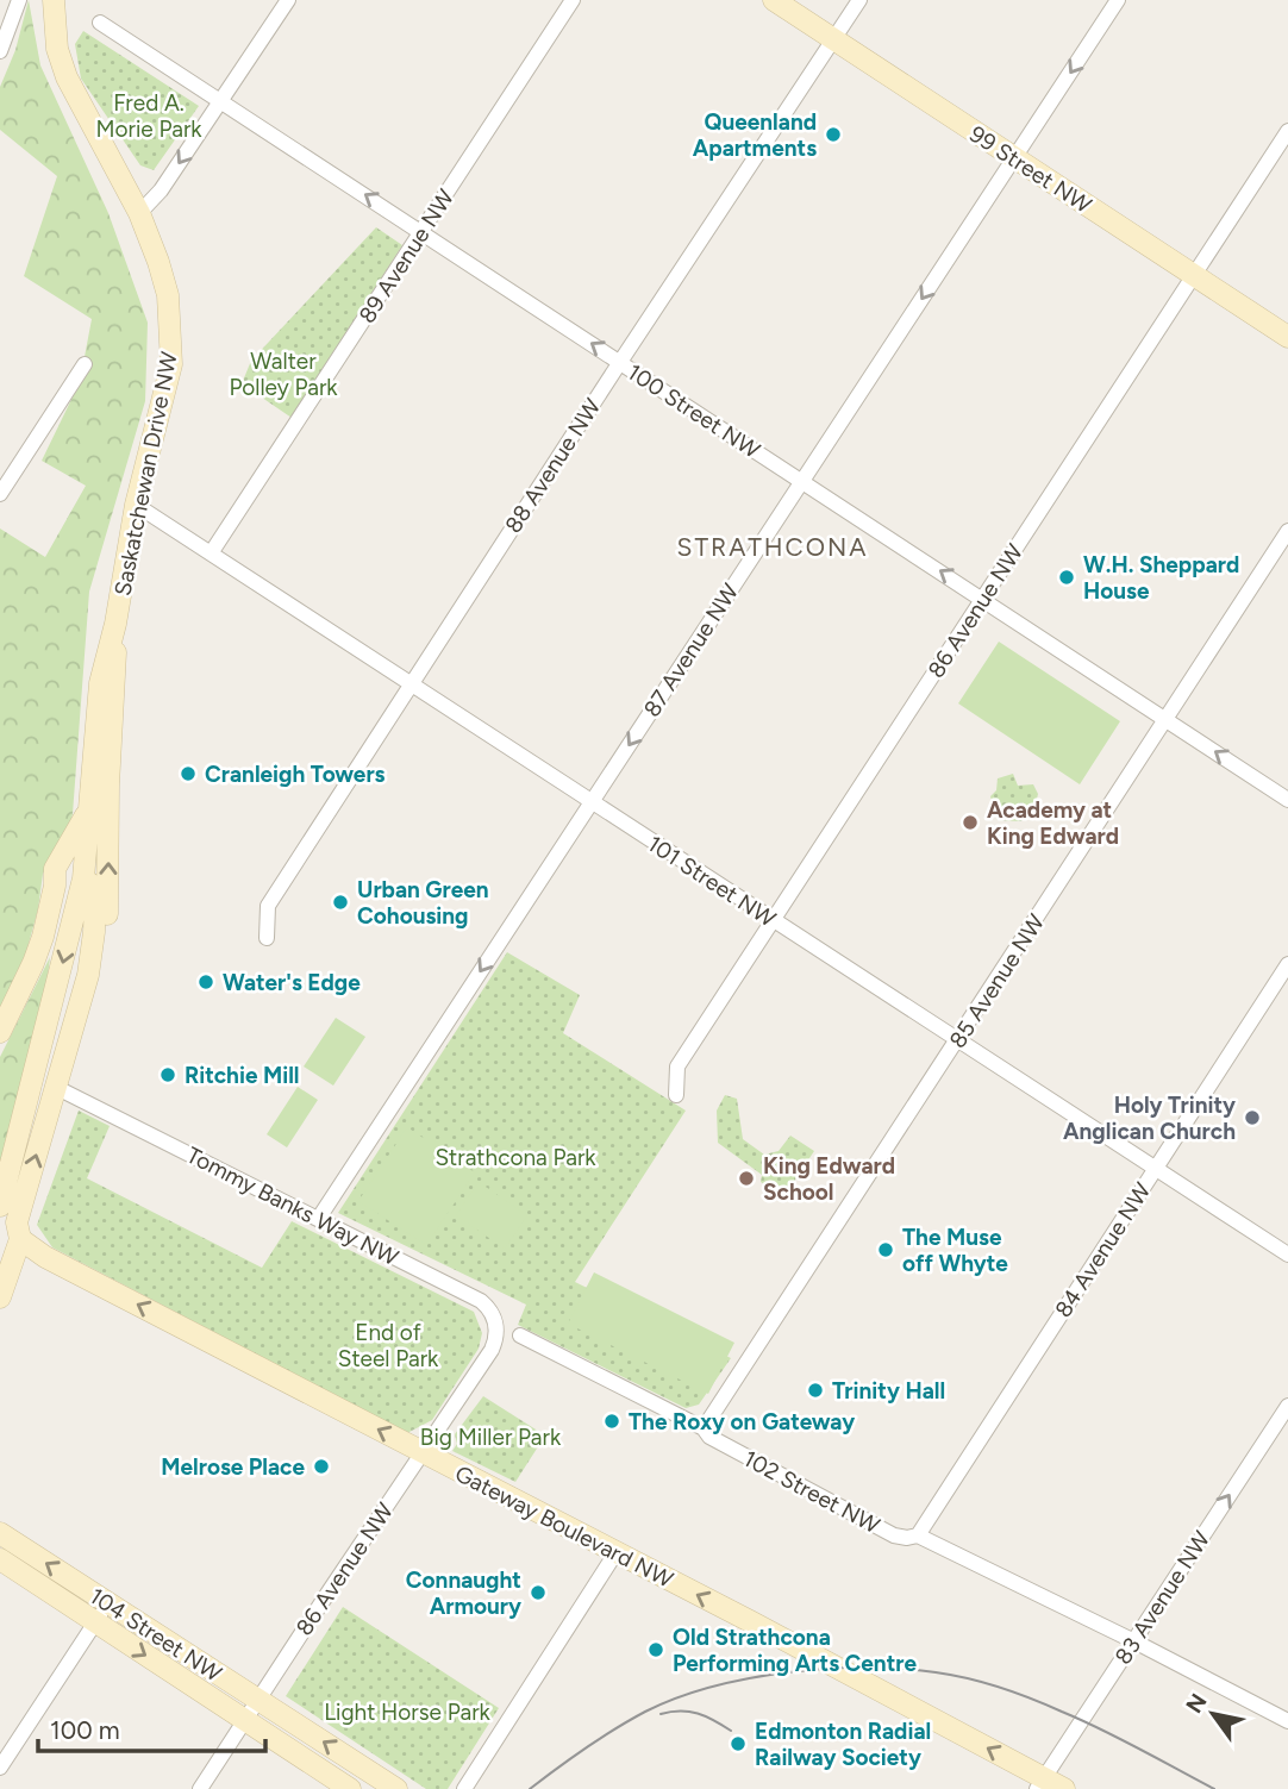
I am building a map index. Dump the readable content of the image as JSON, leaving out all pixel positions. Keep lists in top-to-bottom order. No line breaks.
{"streets":{"main road":["99 Street NW","Saskatchewan Drive NW","Gateway Boulevard NW","104 Street NW"],"street":["89 Avenue NW","100 Street NW","88 Avenue NW","86 Avenue NW","87 Avenue NW","101 Street NW","85 Avenue NW","Tommy Banks Way NW","84 Avenue NW","102 Street NW","83 Avenue NW"]},"crossings":[["99 Street NW","88 Avenue NW"],["99 Street NW","86 Avenue NW"],["99 Street NW","87 Avenue NW"],["89 Avenue NW","100 Street NW"],["89 Avenue NW","101 Street NW"],["100 Street NW","88 Avenue NW"],["100 Street NW","86 Avenue NW"],["100 Street NW","87 Avenue NW"],["100 Street NW","85 Avenue NW"],["88 Avenue NW","101 Street NW"],["Saskatchewan Drive NW","101 Street NW"],["Saskatchewan Drive NW","Tommy Banks Way NW"],["Saskatchewan Drive NW","Gateway Boulevard NW"],["86 Avenue NW","101 Street NW"],["86 Avenue NW","Tommy Banks Way NW"],["86 Avenue NW","Gateway Boulevard NW"],["86 Avenue NW","104 Street NW"],["87 Avenue NW","101 Street NW"],["87 Avenue NW","Tommy Banks Way NW"],["101 Street NW","85 Avenue NW"],["101 Street NW","84 Avenue NW"],["85 Avenue NW","102 Street NW"],["84 Avenue NW","102 Street NW"],["102 Street NW","83 Avenue NW"],["Gateway Boulevard NW","83 Avenue NW"]],"one_way":["100 Street NW","87 Avenue NW","Gateway Boulevard NW","83 Avenue NW"],"districts":["STRATHCONA"],"parks":["Fred A. Morie Park","Walter Polley Park","Strathcona Park","End of Steel Park","Big Miller Park","Light Horse Park"],"places":["Queenland Apartments","W.H. Sheppard House","Cranleigh Towers","Academy at King Edward","Urban Green Cohousing","Water's Edge","Ritchie Mill","Holy Trinity Anglican Church","King Edward School","The Muse off Whyte","Trinity Hall","The Roxy on Gateway","Melrose Place","Connaught Armoury","Old Strathcona Performing Arts Centre","Edmonton Radial Railway Society"],"scale_bar":"100 m","north":"top left"}
